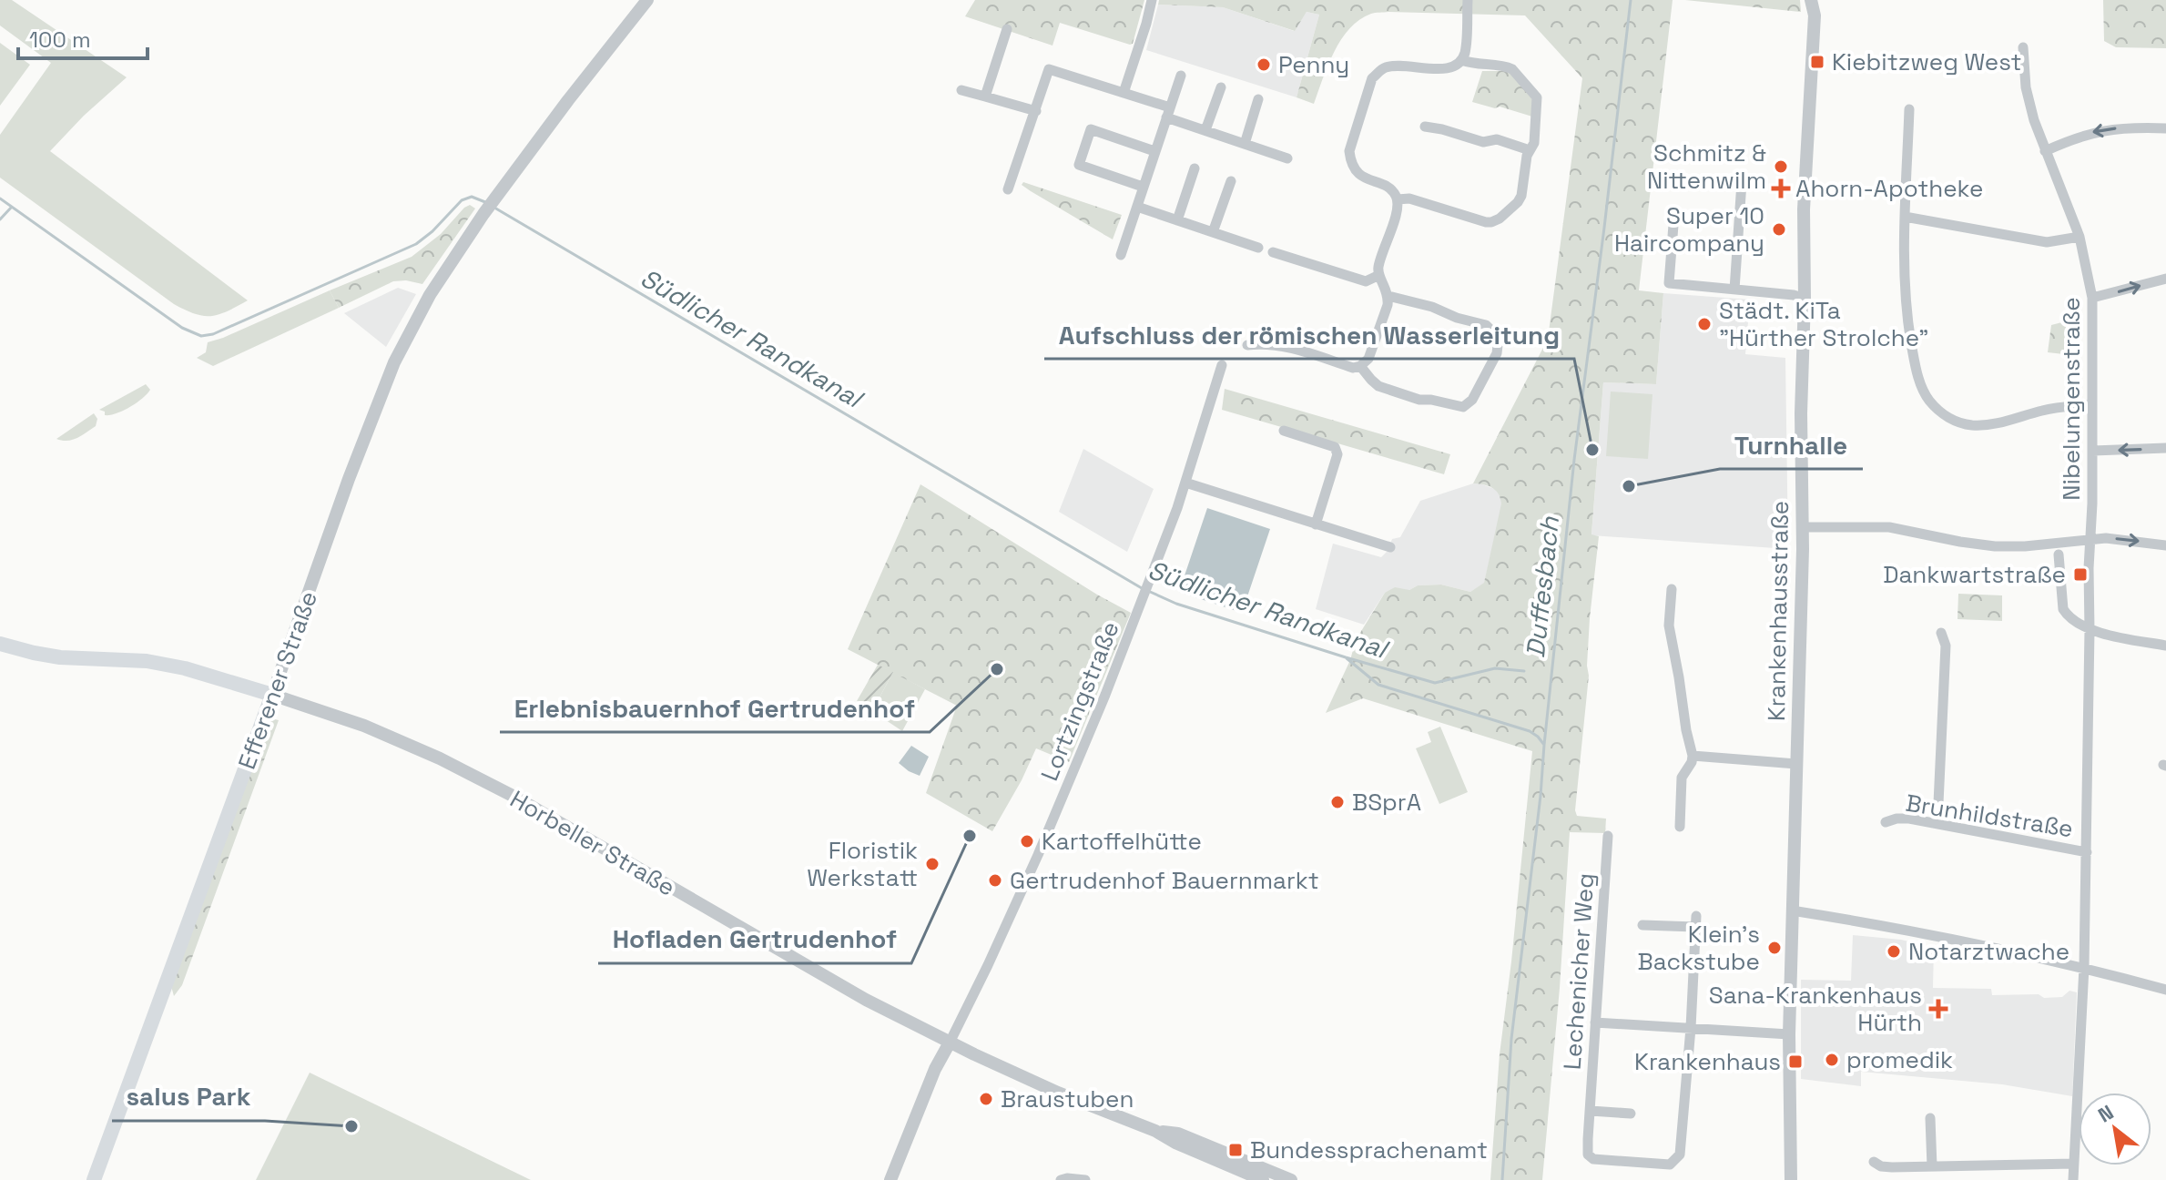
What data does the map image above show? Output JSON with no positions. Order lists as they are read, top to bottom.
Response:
{
  "streets": {
    "main road": ["Efferener Straße", "Horbeller Straße"],
    "street": [
      "Nibelungenstraße",
      "Krankenhausstraße",
      "Lortzingstraße",
      "Brunhildstraße",
      "Lechenicher Weg"
    ]
  },
  "crossings": [
    ["Nibelungenstraße", "Brunhildstraße"],
    ["Efferener Straße", "Horbeller Straße"],
    ["Lortzingstraße", "Horbeller Straße"]
  ],
  "water": ["Südlicher Randkanal", "Duffesbach"],
  "places": {
    "transit": [
      "Kiebitzweg West",
      "Dankwartstraße",
      "Krankenhaus",
      "Bundessprachenamt"
    ],
    "other": [
      "Penny",
      "Schmitz & Nittenwilm",
      "Super 10 Haircompany",
      "Städt. KiTa \"Hürther Strolche\"",
      "Aufschluss der römischen Wasserleitung",
      "Turnhalle",
      "Erlebnisbauernhof Gertrudenhof",
      "BSprA",
      "Hofladen Gertrudenhof",
      "Kartoffelhütte",
      "Floristik Werkstatt",
      "Gertrudenhof Bauernmarkt",
      "Klein's Backstube",
      "Notarztwache",
      "promedik",
      "Braustuben",
      "salus Park"
    ],
    "health": ["Ahorn-Apotheke", "Sana-Krankenhaus Hürth"]
  },
  "scale_bar": "100 m",
  "north": "top left"
}
